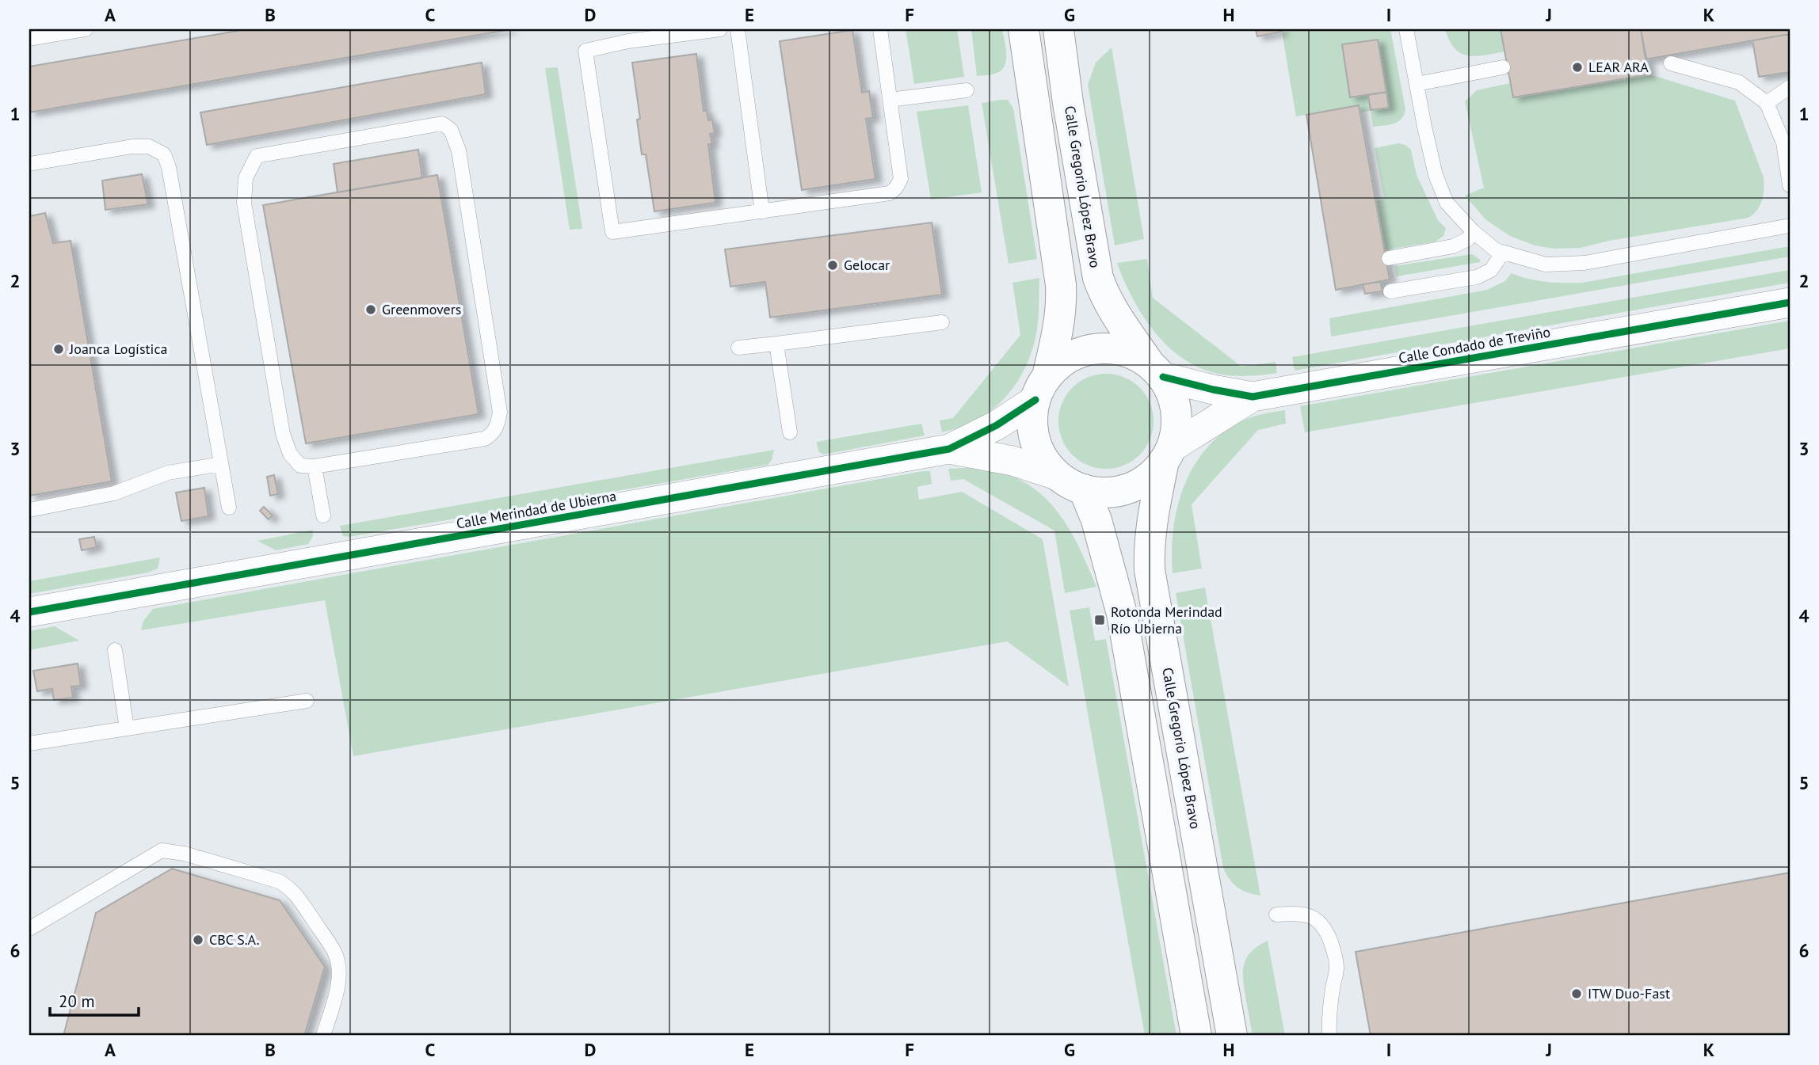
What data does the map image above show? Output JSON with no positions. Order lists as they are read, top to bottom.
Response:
{
  "streets": {
    "main road": ["Calle Gregorio López Bravo"],
    "street": ["Calle Condado de Treviño", "Calle Merindad de Ubierna"]
  },
  "crossings": [
    ["Calle Gregorio López Bravo", "Calle Condado de Treviño"],
    ["Calle Gregorio López Bravo", "Calle Merindad de Ubierna"],
    ["Calle Condado de Treviño", "Calle Merindad de Ubierna"]
  ],
  "places": {
    "other": [
      "LEAR ARA",
      "Gelocar",
      "Greenmovers",
      "Joanca Logística",
      "CBC S.A.",
      "ITW Duo-Fast"
    ],
    "transit": ["Rotonda Merindad Río Ubierna"]
  },
  "scale_bar": "20 m",
  "grid": {
    "columns": [
      "A",
      "B",
      "C",
      "D",
      "E",
      "F",
      "G",
      "H",
      "I",
      "J",
      "K"
    ],
    "rows": [
      "1",
      "2",
      "3",
      "4",
      "5",
      "6"
    ]
  }
}
